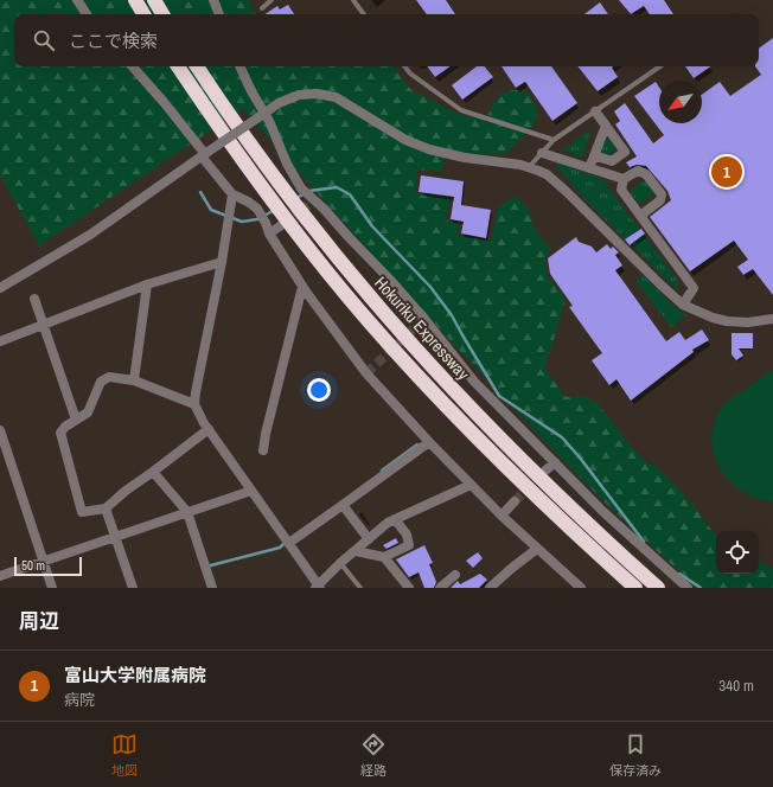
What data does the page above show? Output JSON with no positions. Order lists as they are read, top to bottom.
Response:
{
  "streets": {
    "highway": ["Hokuriku Expressway"]
  },
  "scale_bar": "50 m",
  "north": "bottom left",
  "page": {
    "search": "ここで検索",
    "pins": "1",
    "scale": "50 m",
    "heading": "周辺",
    "list": [
      {
        "mark": "1",
        "name": "富山大学附属病院",
        "note": "病院",
        "value": "340 m"
      }
    ],
    "nav": ["地図", "経路", "保存済み"]
  }
}
